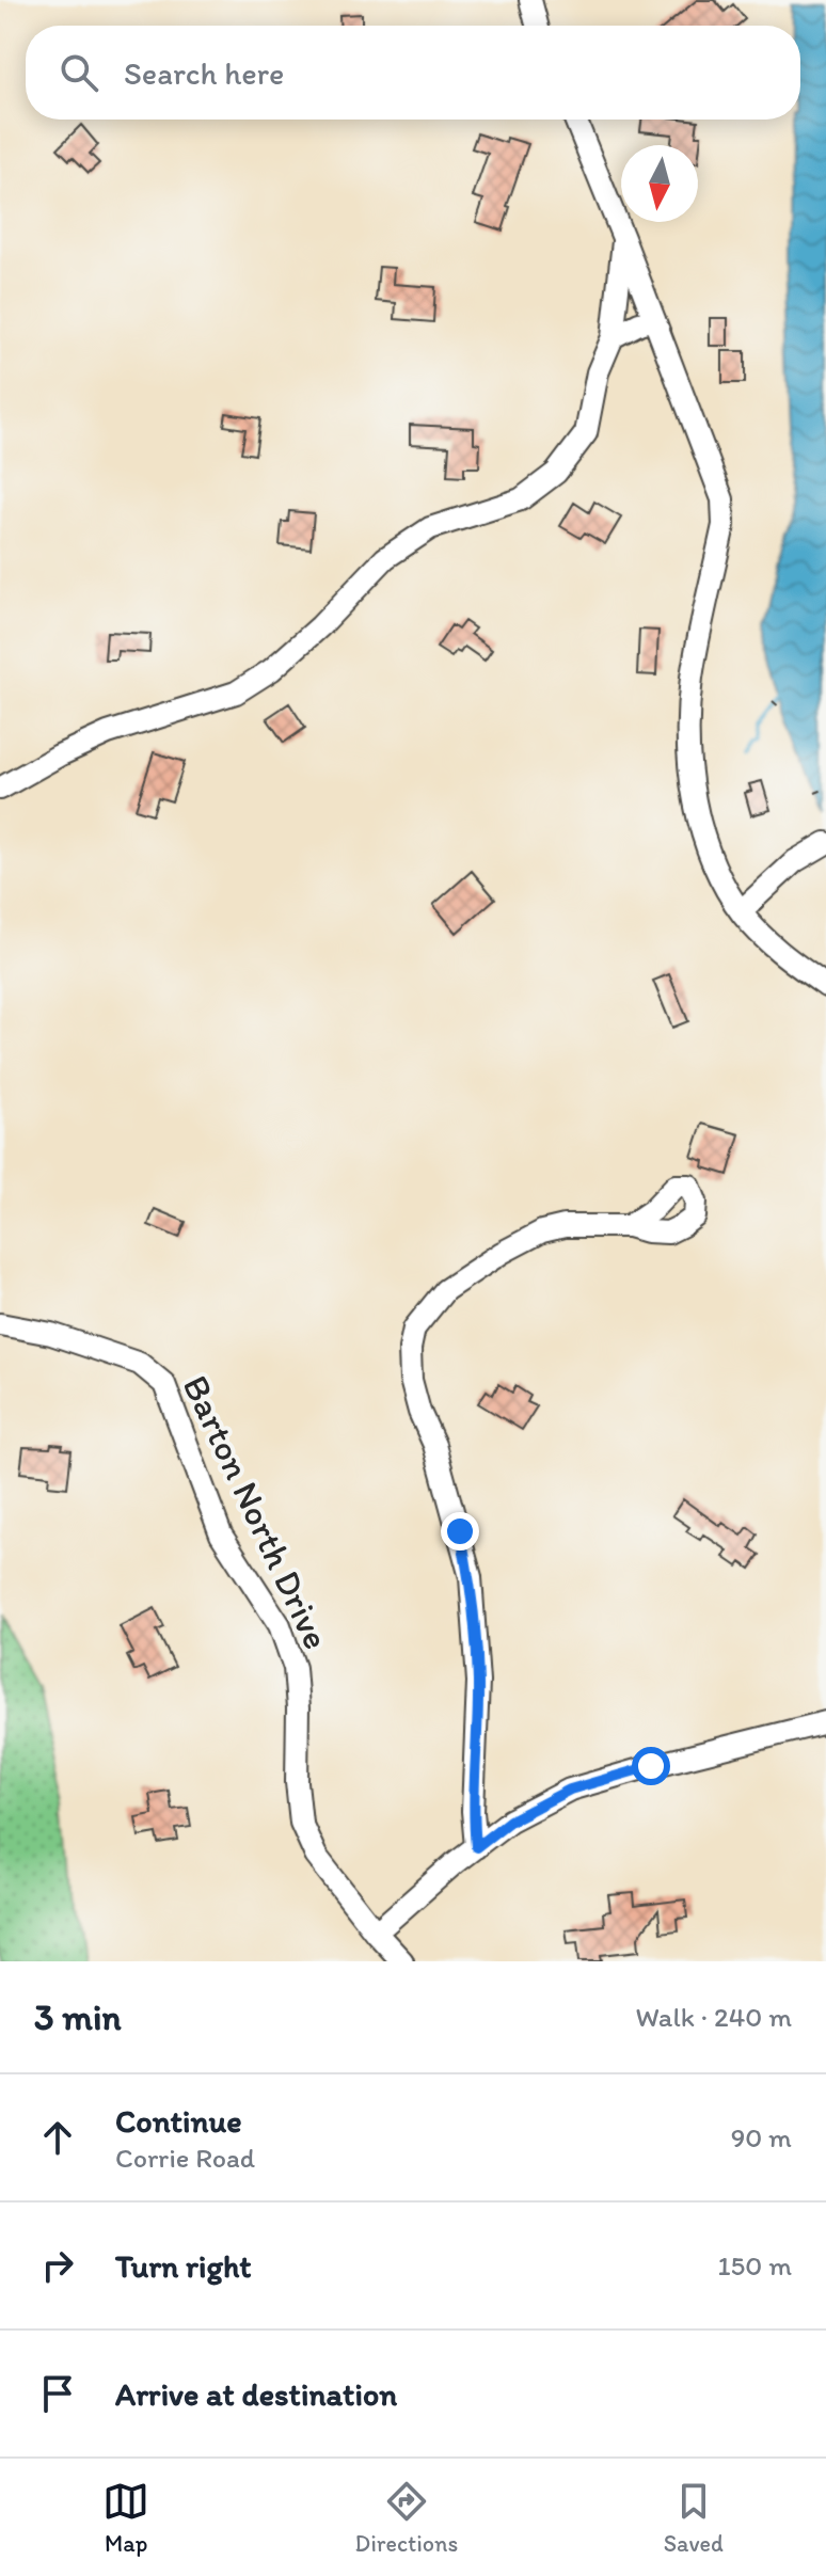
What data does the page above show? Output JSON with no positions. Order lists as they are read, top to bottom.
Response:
{
  "streets": {
    "street": ["Barton North Drive"]
  },
  "north": "bottom",
  "page": {
    "search": "Search here",
    "heading": ["3 min", "Walk · 240 m"],
    "list": [
      ["Continue", "Corrie Road", "90 m"],
      ["Turn right", "150 m"],
      "Arrive at destination"
    ],
    "nav": ["Map", "Directions", "Saved"]
  }
}
